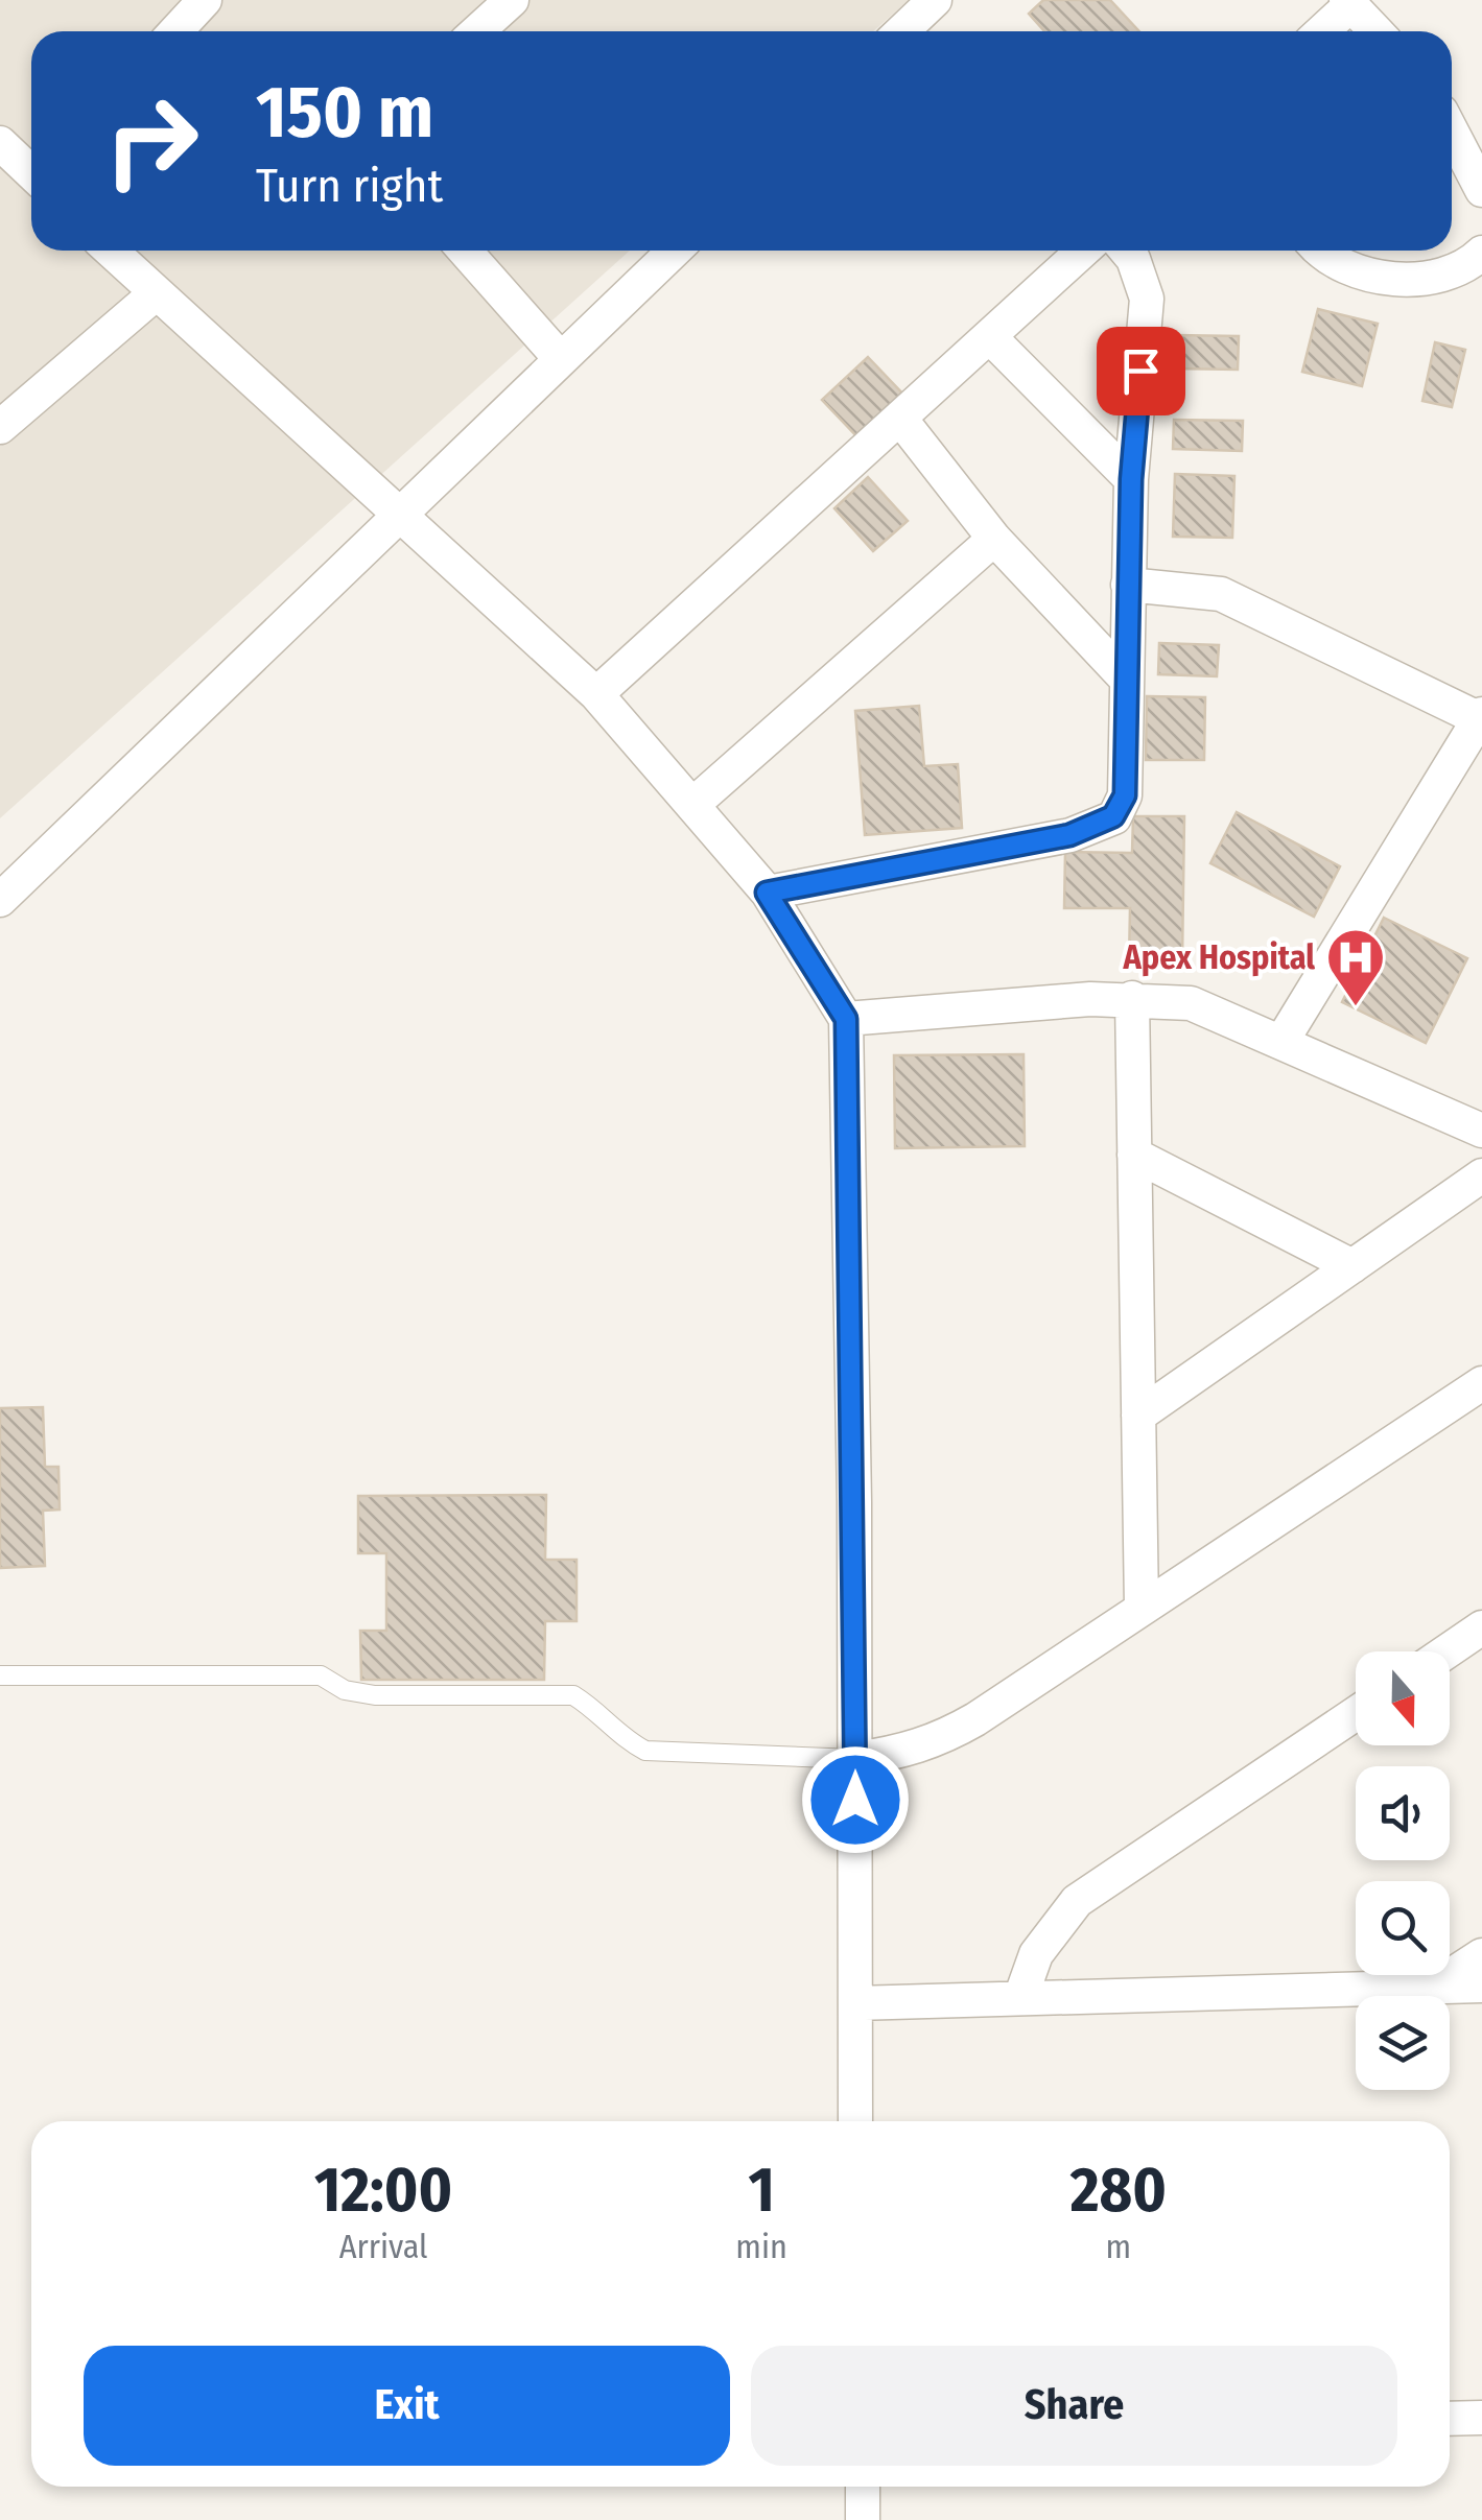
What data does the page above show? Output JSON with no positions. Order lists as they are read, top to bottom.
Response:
{
  "places": {
    "hospital": ["Apex Hospital"]
  },
  "north": "bottom",
  "page": {
    "turn": ["150 m", "Turn right"],
    "eta": [
      "12:00",
      "Arrival",
      "1",
      "min",
      "280",
      "m"
    ],
    "buttons": ["Exit", "Share"]
  }
}
